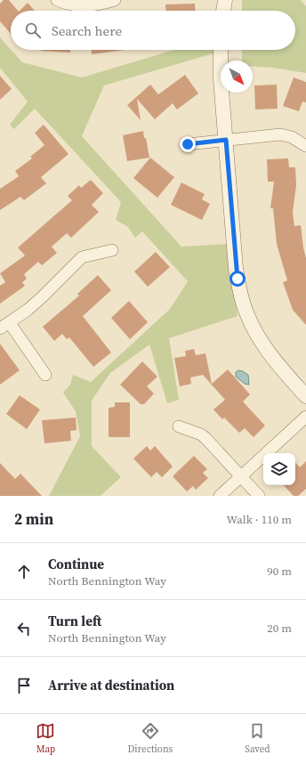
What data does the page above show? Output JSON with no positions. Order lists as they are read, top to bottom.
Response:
{
  "north": "bottom right",
  "page": {
    "search": "Search here",
    "heading": ["2 min", "Walk · 110 m"],
    "list": [
      ["Continue", "North Bennington Way", "90 m"],
      ["Turn left", "North Bennington Way", "20 m"],
      "Arrive at destination"
    ],
    "nav": ["Map", "Directions", "Saved"]
  }
}
